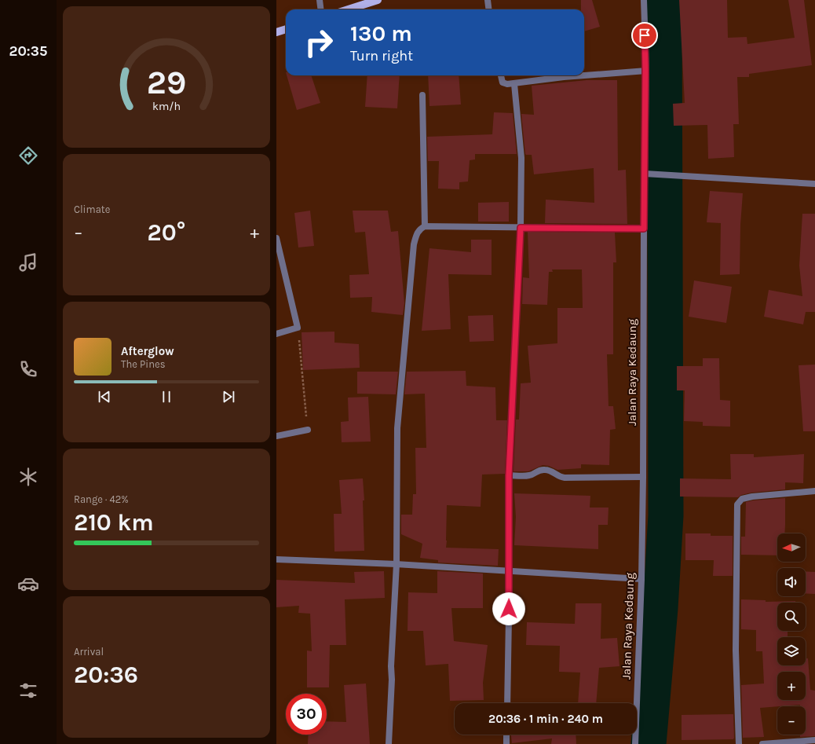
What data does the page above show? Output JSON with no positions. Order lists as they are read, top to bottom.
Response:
{
  "streets": {
    "street": ["Jalan Raya Kedaung"]
  },
  "north": "left",
  "page": {
    "tabs": "20:35",
    "turn": ["130 m", "Turn right"],
    "tile": [
      "Climate",
      ["Range · 42%", "210 km"],
      ["Arrival", "20:36"]
    ],
    "heat": ["−", "20°", "+"],
    "song": ["Afterglow", "The Pines"],
    "map_buttons": ["+", "−"],
    "limit": "30",
    "trip": "20:36 · 1 min · 240 m",
    "gauge": ["29", "km/h"]
  }
}
